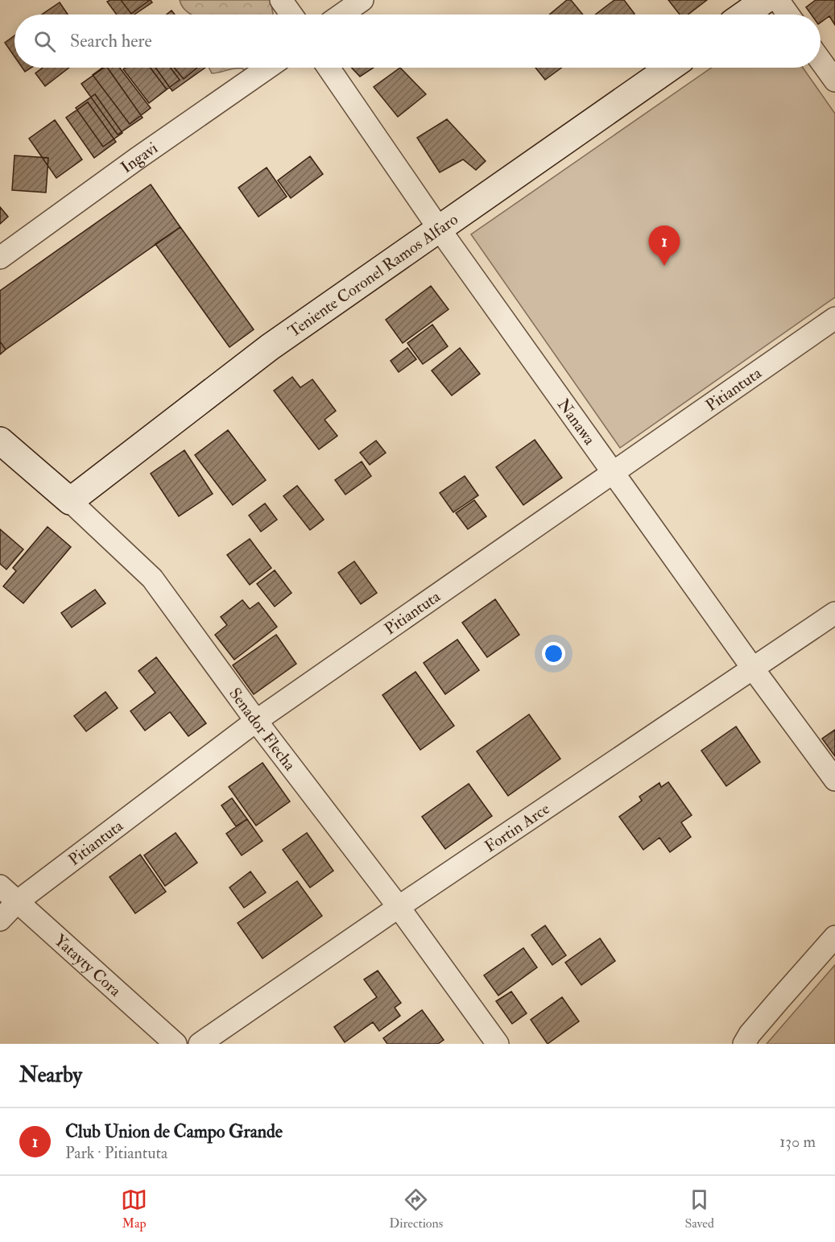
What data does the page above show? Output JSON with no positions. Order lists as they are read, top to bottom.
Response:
{
  "streets": {
    "street": [
      "Ingavi",
      "Teniente Coronel Ramos Alfaro",
      "Pitiantuta",
      "Nanawa",
      "Senador Flecha",
      "Fortin Arce",
      "Yatayty Cora"
    ]
  },
  "crossings": [
    ["Teniente Coronel Ramos Alfaro", "Nanawa"],
    ["Teniente Coronel Ramos Alfaro", "Senador Flecha"],
    ["Pitiantuta", "Nanawa"],
    ["Pitiantuta", "Senador Flecha"],
    ["Pitiantuta", "Yatayty Cora"],
    ["Nanawa", "Fortin Arce"],
    ["Senador Flecha", "Fortin Arce"]
  ],
  "page": {
    "search": "Search here",
    "pins": "1",
    "heading": "Nearby",
    "list": [
      {
        "mark": "1",
        "name": "Club Union de Campo Grande",
        "note": "Park · Pitiantuta",
        "value": "130 m"
      }
    ],
    "nav": ["Map", "Directions", "Saved"]
  }
}
